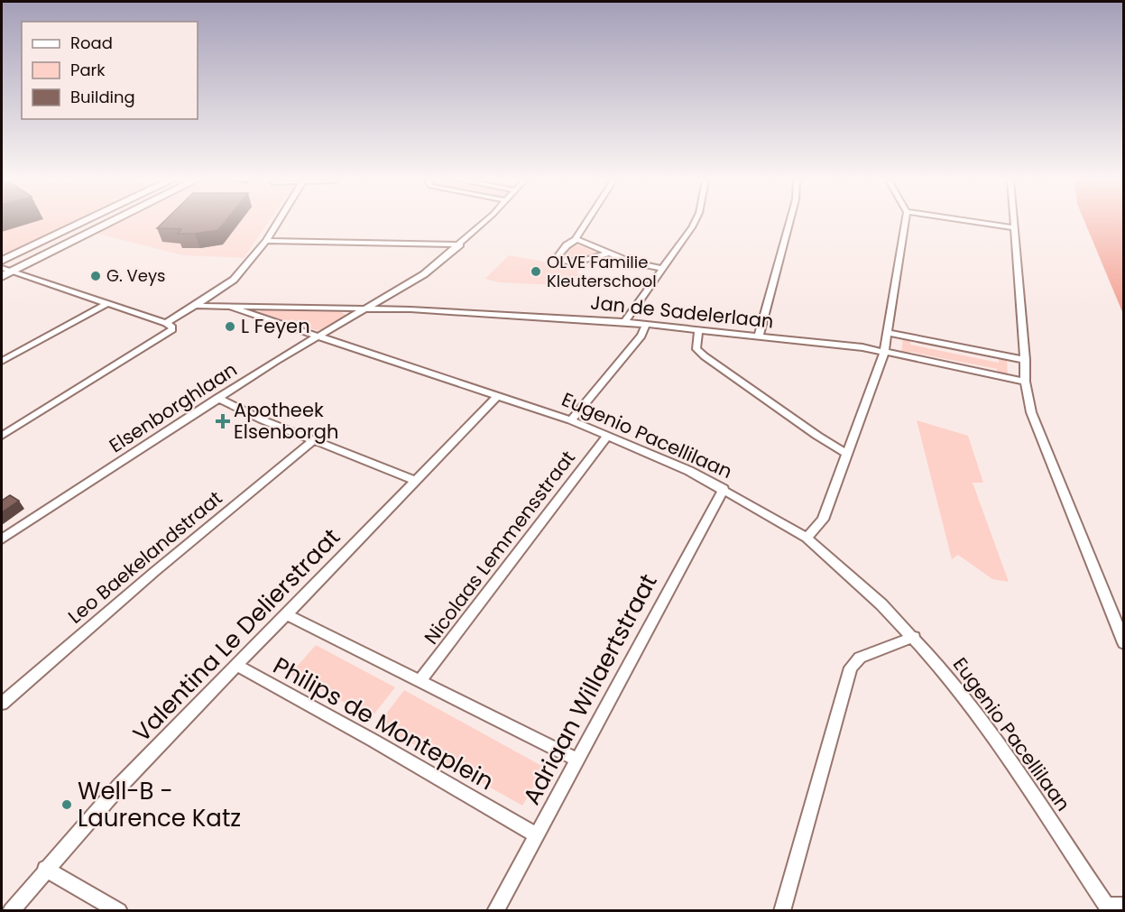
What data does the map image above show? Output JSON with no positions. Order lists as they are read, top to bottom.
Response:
{
  "streets": {
    "street": [
      "Jan de Sadelerlaan",
      "Elsenborghlaan",
      "Eugenio Pacellilaan",
      "Nicolaas Lemmensstraat",
      "Leo Baekelandstraat",
      "Valentina Le Delierstraat",
      "Adriaan Willaertstraat",
      "Philips de Monteplein"
    ]
  },
  "crossings": [
    ["Jan de Sadelerlaan", "Elsenborghlaan"],
    ["Jan de Sadelerlaan", "Eugenio Pacellilaan"],
    ["Elsenborghlaan", "Eugenio Pacellilaan"],
    ["Eugenio Pacellilaan", "Nicolaas Lemmensstraat"],
    ["Eugenio Pacellilaan", "Valentina Le Delierstraat"],
    ["Eugenio Pacellilaan", "Adriaan Willaertstraat"],
    ["Valentina Le Delierstraat", "Philips de Monteplein"],
    ["Adriaan Willaertstraat", "Philips de Monteplein"]
  ],
  "places": {
    "other": [
      "OLVE Familie Kleuterschool",
      "G. Veys",
      "L Feyen",
      "Well-B - Laurence Katz"
    ],
    "health": ["Apotheek Elsenborgh"]
  },
  "legend": ["Road", "Park", "Building"]
}
